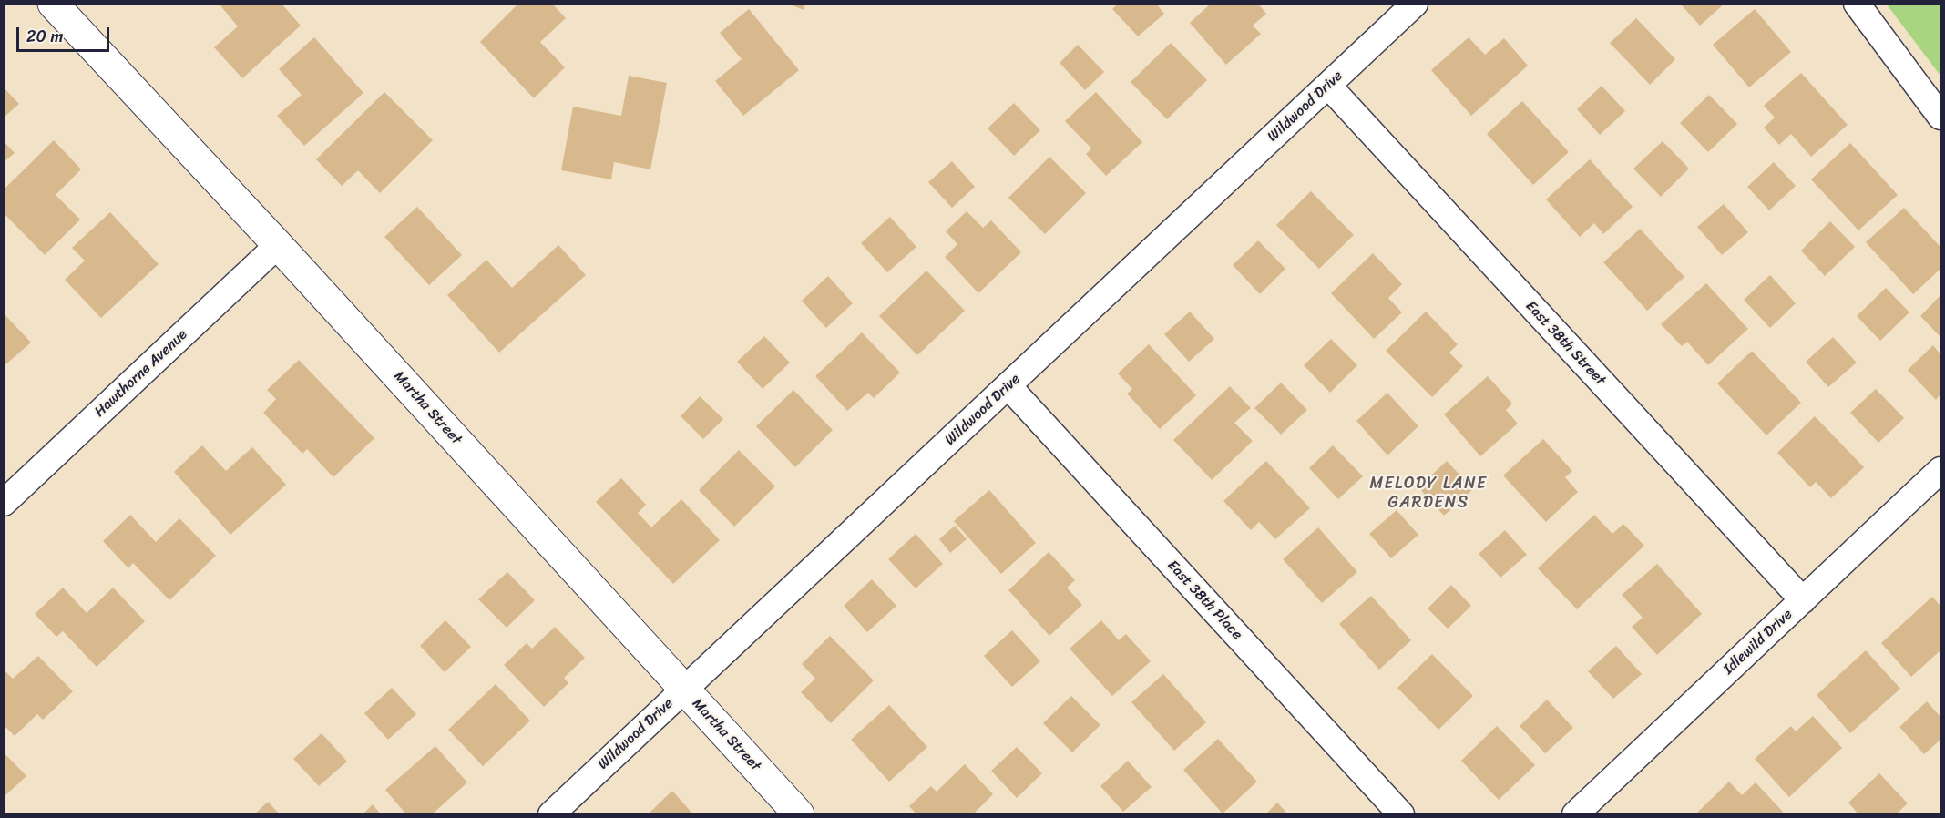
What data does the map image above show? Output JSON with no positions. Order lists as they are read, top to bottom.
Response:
{
  "streets": {
    "street": [
      "Wildwood Drive",
      "East 38th Street",
      "Hawthorne Avenue",
      "Martha Street",
      "East 38th Place",
      "Idlewild Drive"
    ]
  },
  "crossings": [
    ["Wildwood Drive", "East 38th Street"],
    ["Wildwood Drive", "Martha Street"],
    ["Wildwood Drive", "East 38th Place"],
    ["East 38th Street", "Idlewild Drive"],
    ["Hawthorne Avenue", "Martha Street"]
  ],
  "districts": ["MELODY LANE GARDENS"],
  "scale_bar": "20 m"
}
